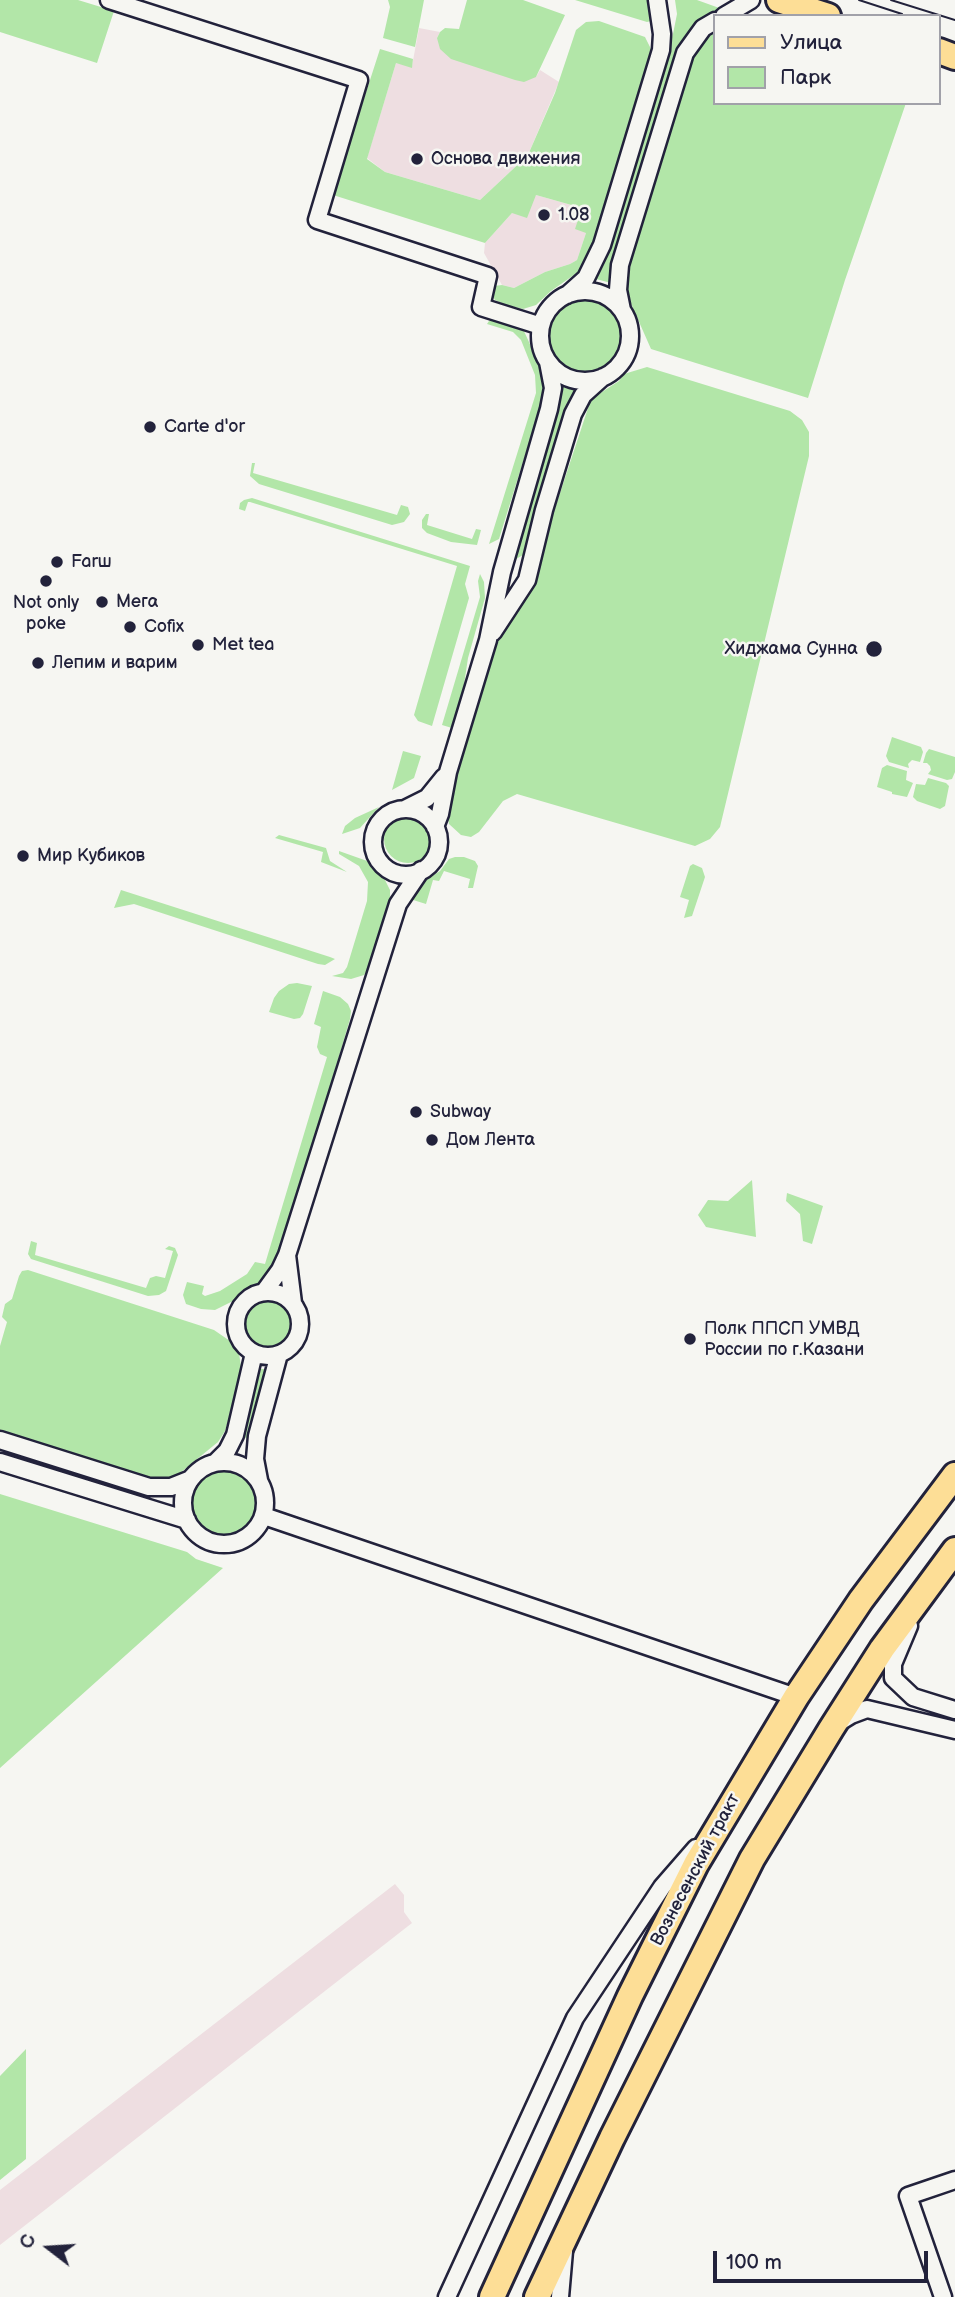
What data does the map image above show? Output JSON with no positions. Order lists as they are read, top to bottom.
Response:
{
  "streets": {
    "main road": ["Вознесенский тракт"]
  },
  "places": [
    "Основа движения",
    "1.08",
    "Carte d'or",
    "Farш",
    "Not only poke",
    "Мега",
    "Cofix",
    "Met tea",
    "Хиджама Сунна",
    "Лепим и варим",
    "Мир Кубиков",
    "Subway",
    "Дом Лента",
    "Полк ППСП УМВД России по г.Казани"
  ],
  "legend": ["Улица", "Парк"],
  "scale_bar": "100 m",
  "north": "left"
}
